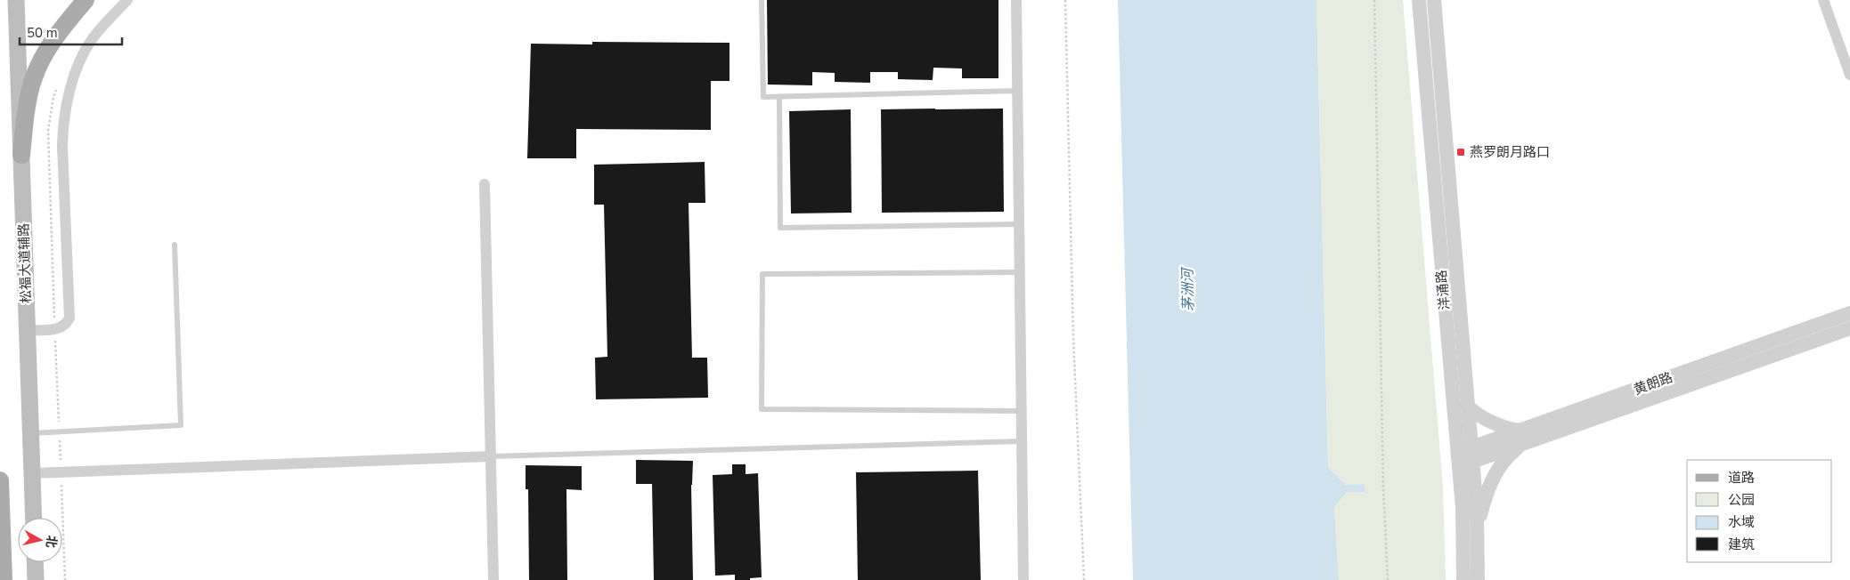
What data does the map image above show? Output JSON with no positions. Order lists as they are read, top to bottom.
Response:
{
  "streets": {
    "main road": ["松福大道辅路"],
    "street": ["洋涌路", "黄朗路"]
  },
  "crossings": [
    ["洋涌路", "黄朗路"]
  ],
  "water": ["茅洲河"],
  "places": {
    "transit": ["燕罗朗月路口"]
  },
  "legend": [
    "道路",
    "公园",
    "水域",
    "建筑"
  ],
  "scale_bar": "50 m",
  "north": "right"
}
